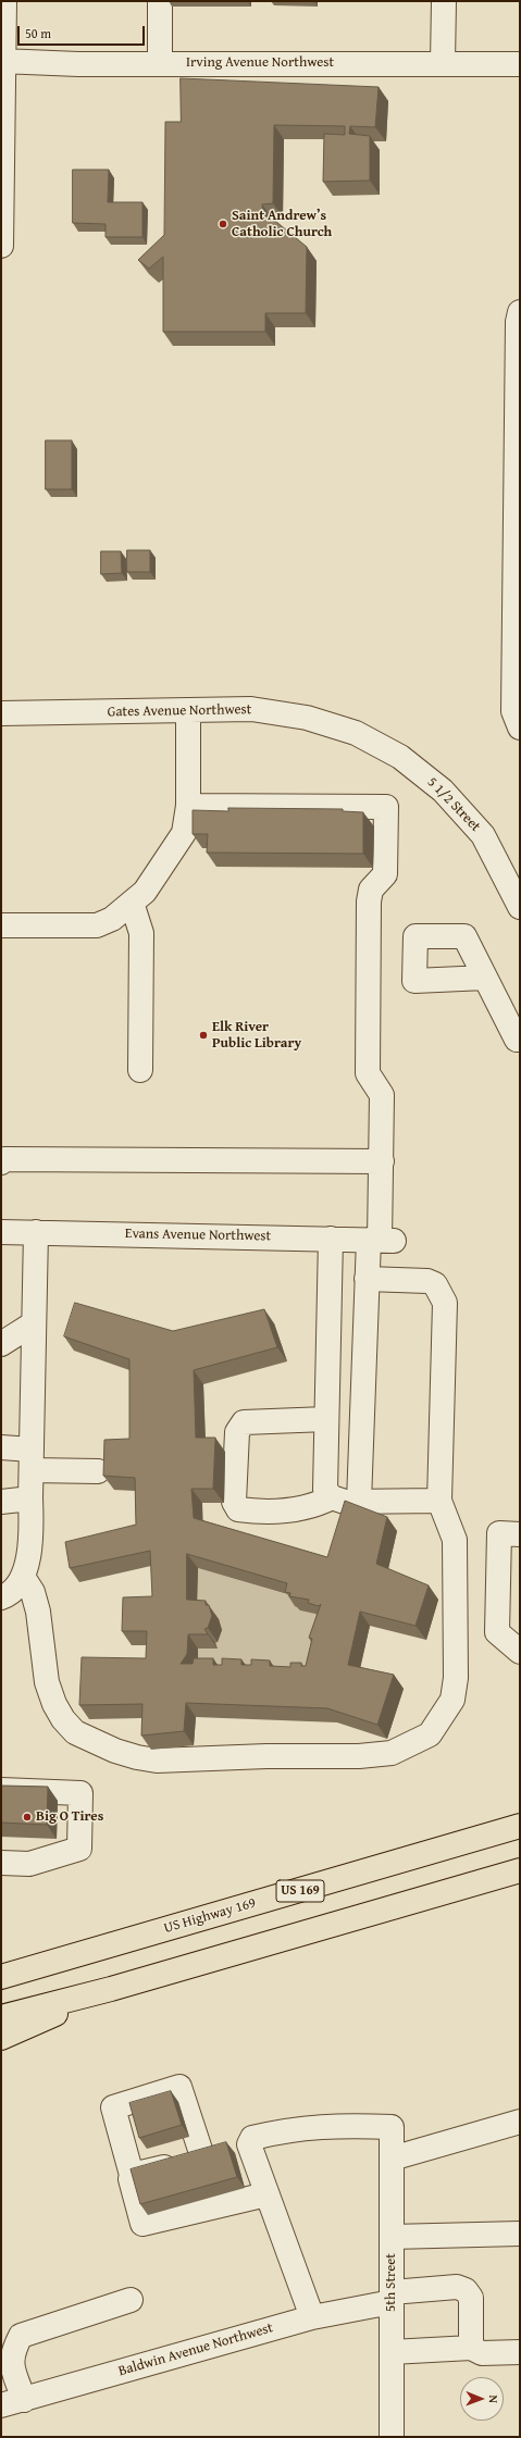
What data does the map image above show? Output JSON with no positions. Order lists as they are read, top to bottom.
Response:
{
  "streets": {
    "highway": ["US 169", "US Highway 169"],
    "street": [
      "Irving Avenue Northwest",
      "Gates Avenue Northwest",
      "5 1/2 Street",
      "Evans Avenue Northwest",
      "5th Street",
      "Baldwin Avenue Northwest"
    ]
  },
  "crossings": [
    ["Gates Avenue Northwest", "5 1/2 Street"],
    ["5th Street", "Baldwin Avenue Northwest"]
  ],
  "places": ["Saint Andrew’s Catholic Church", "Elk River Public Library", "Big O Tires"],
  "scale_bar": "50 m",
  "north": "right"
}
